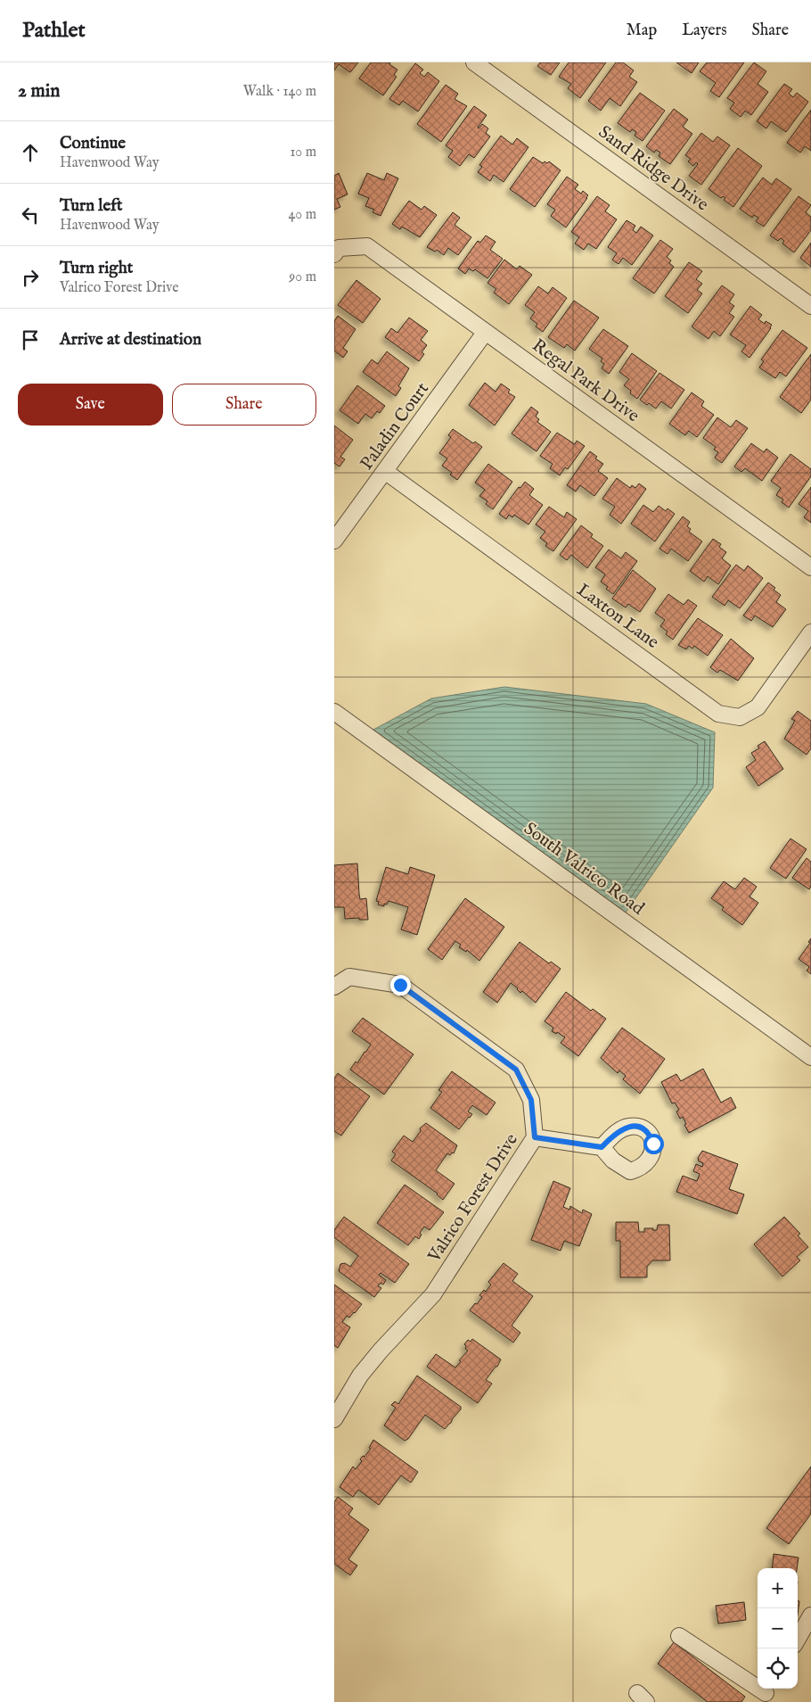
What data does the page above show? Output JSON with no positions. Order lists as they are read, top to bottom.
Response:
{
  "streets": {
    "street": [
      "Sand Ridge Drive",
      "Regal Park Drive",
      "Paladin Court",
      "Laxton Lane",
      "South Valrico Road",
      "Valrico Forest Drive"
    ]
  },
  "crossings": [
    ["Regal Park Drive", "Paladin Court"],
    ["Paladin Court", "Laxton Lane"]
  ],
  "page": {
    "header": "Pathlet",
    "nav": ["Map", "Layers", "Share"],
    "heading": ["2 min", "Walk · 140 m"],
    "list": [
      ["Continue", "Havenwood Way", "10 m"],
      ["Turn left", "Havenwood Way", "40 m"],
      ["Turn right", "Valrico Forest Drive", "90 m"],
      "Arrive at destination"
    ],
    "buttons": ["Save", "Share"],
    "map_buttons": ["+", "−"]
  }
}
